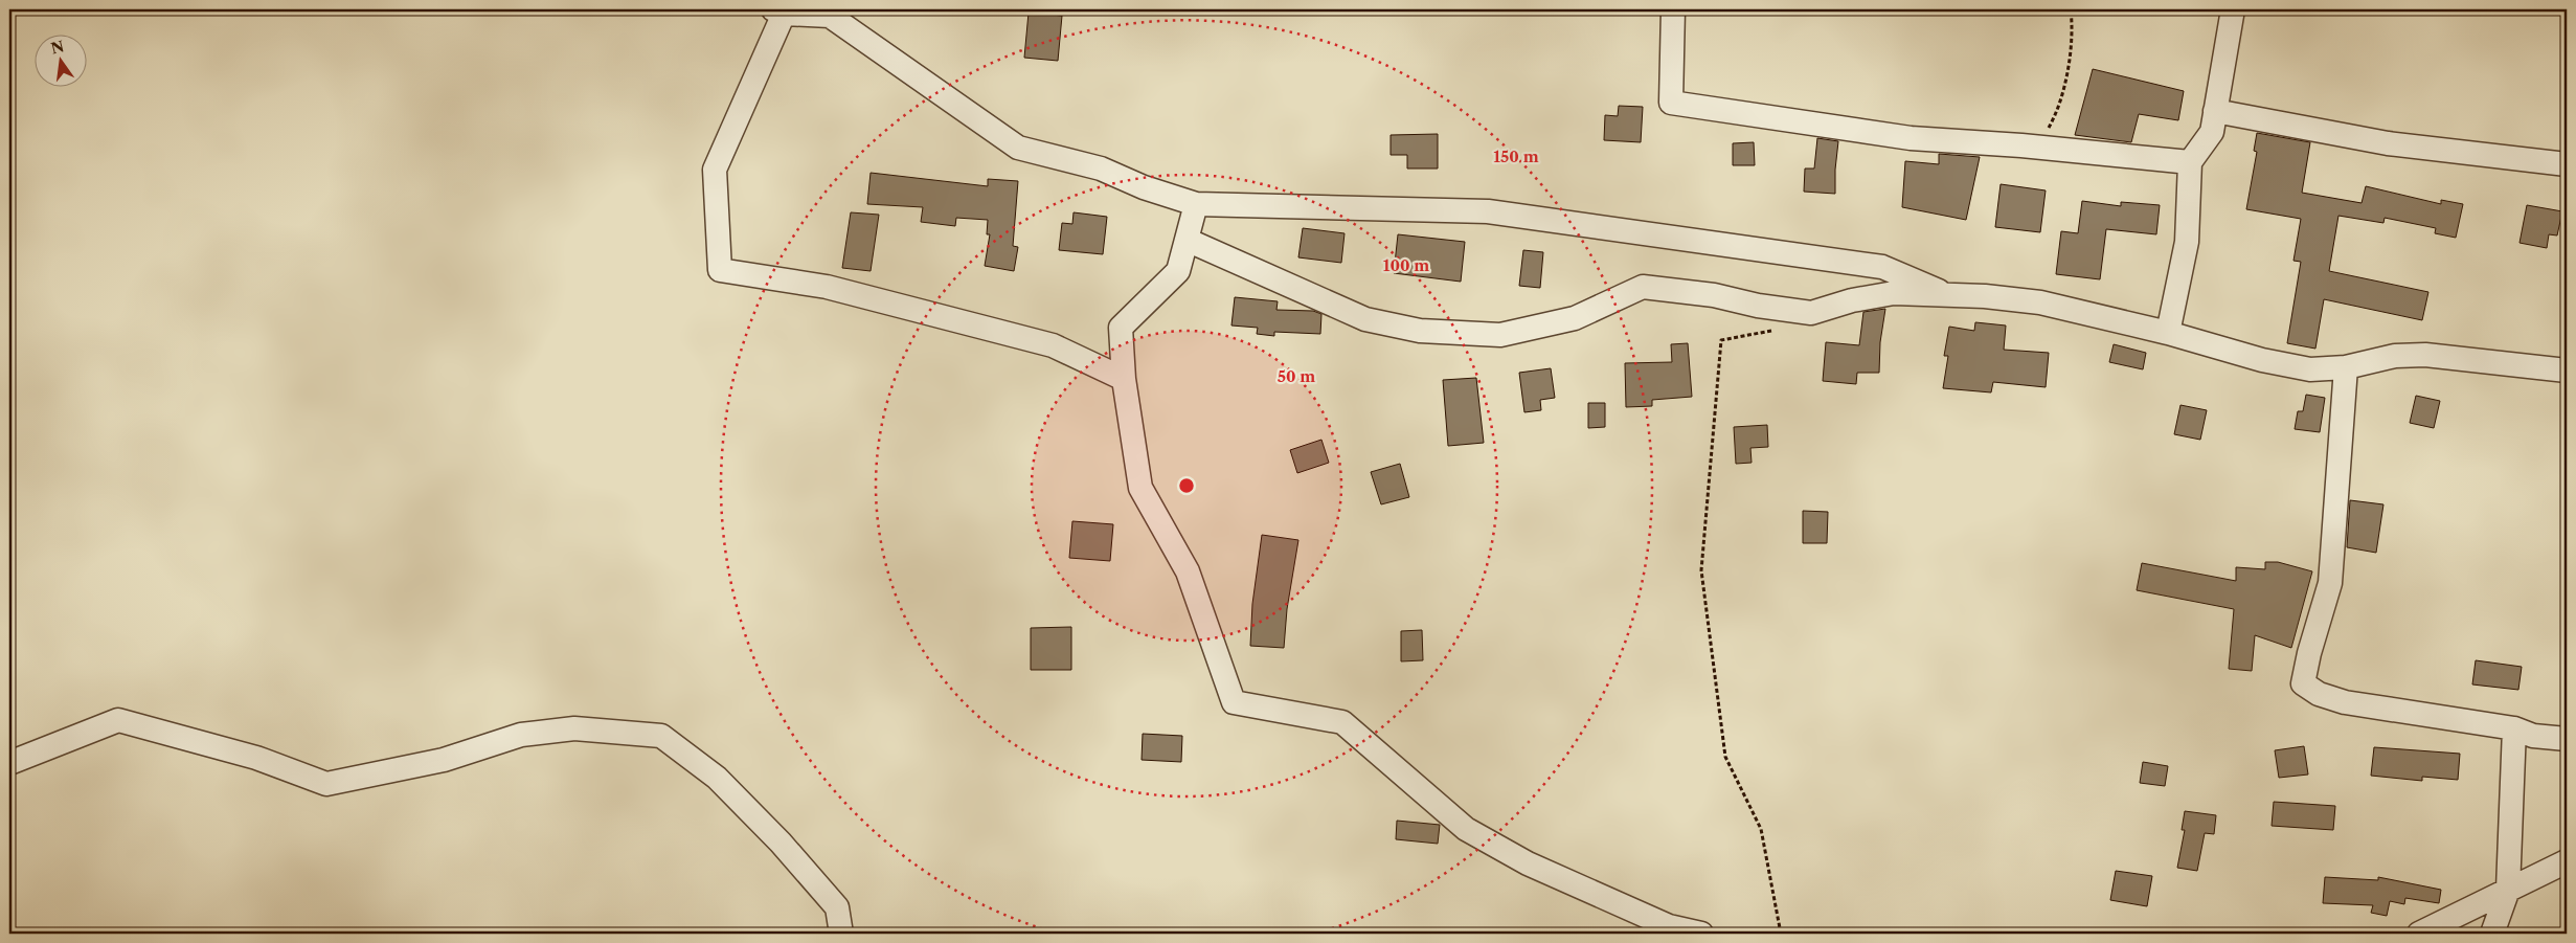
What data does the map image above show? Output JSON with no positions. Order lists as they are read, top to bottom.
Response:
{
  "north": "top",
  "rings": ["150 m", "100 m", "50 m"]
}
